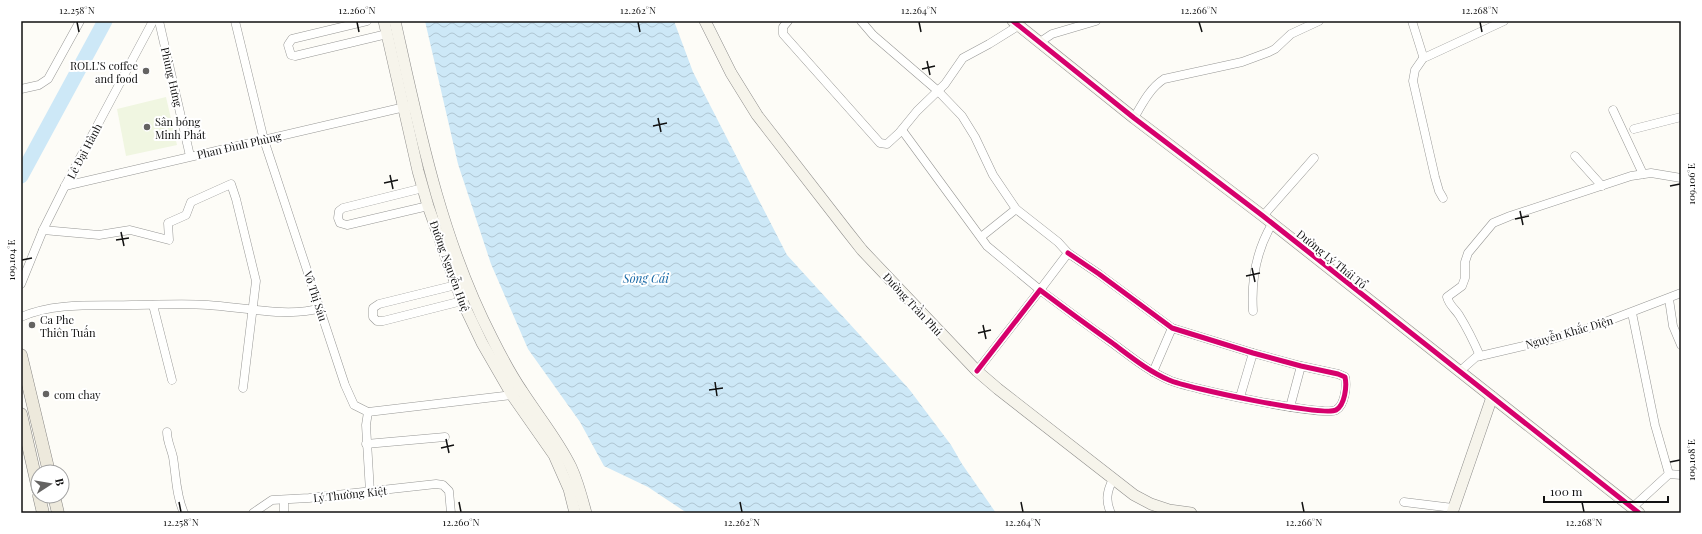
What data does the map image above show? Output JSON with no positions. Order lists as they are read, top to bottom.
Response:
{
  "streets": {
    "street": [
      "Phùng Hưng",
      "Phan Đình Phùng",
      "Lê Đại Hành",
      "Đường Lý Thái Tổ",
      "Đường Nguyễn Huệ",
      "Võ Thị Sáu",
      "Đường Trần Phú",
      "Nguyễn Khắc Diện",
      "Lý Thường Kiệt"
    ]
  },
  "crossings": [
    ["Phùng Hưng", "Phan Đình Phùng"],
    ["Phan Đình Phùng", "Lê Đại Hành"],
    ["Phan Đình Phùng", "Đường Nguyễn Huệ"],
    ["Phan Đình Phùng", "Võ Thị Sáu"],
    ["Đường Lý Thái Tổ", "Nguyễn Khắc Diện"]
  ],
  "water": ["Sông Cái"],
  "places": [
    "ROLL’S coffee and food",
    "Sân bóng Minh Phát",
    "Ca Phe Thiên Tuấn",
    "com chay"
  ],
  "scale_bar": "100 m",
  "north": "right",
  "coordinates": [
    "12.258°N",
    "12.260°N",
    "12.262°N",
    "12.264°N",
    "12.266°N",
    "12.268°N",
    "109.106°E",
    "109.104°E",
    "109.108°E"
  ]
}
